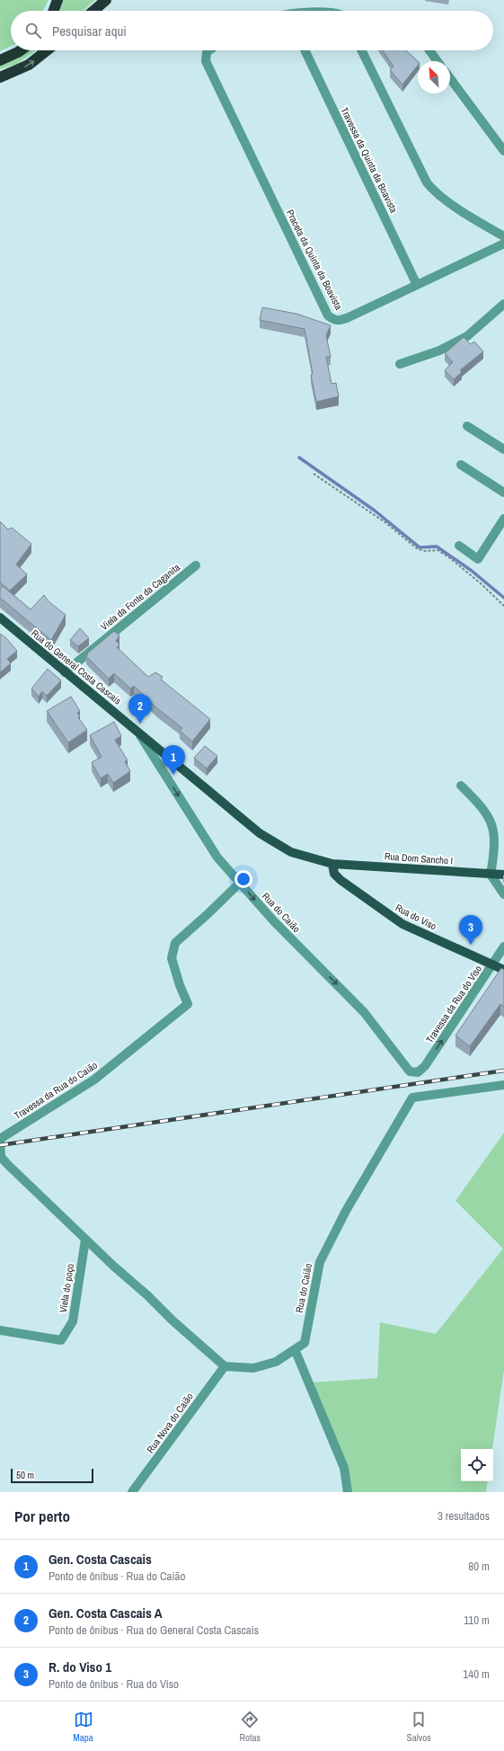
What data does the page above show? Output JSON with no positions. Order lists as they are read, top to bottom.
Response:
{
  "streets": {
    "main road": ["Rua do General Costa Cascais", "Rua Dom Sancho I", "Rua do Viso"],
    "street": [
      "Travessa da Quinta da Boavista",
      "Praceta da Quinta da Boavista",
      "Viela da Fonte da Caganita",
      "Rua do Caião",
      "Travessa da Rua do Viso",
      "Travessa da Rua do Caião",
      "Viela do poço",
      "Rua Nova do Caião"
    ]
  },
  "crossings": [
    ["Travessa da Quinta da Boavista", "Praceta da Quinta da Boavista"],
    ["Viela da Fonte da Caganita", "Rua do General Costa Cascais"],
    ["Rua do General Costa Cascais", "Rua Dom Sancho I"],
    ["Rua do General Costa Cascais", "Rua do Caião"],
    ["Rua do General Costa Cascais", "Rua do Viso"],
    ["Rua Dom Sancho I", "Rua do Viso"],
    ["Rua do Caião", "Travessa da Rua do Viso"],
    ["Rua do Caião", "Travessa da Rua do Caião"],
    ["Rua do Caião", "Rua Nova do Caião"],
    ["Rua do Viso", "Travessa da Rua do Viso"],
    ["Travessa da Rua do Caião", "Viela do poço"],
    ["Travessa da Rua do Caião", "Rua Nova do Caião"]
  ],
  "one_way": ["Rua do Caião", "Travessa da Rua do Viso"],
  "scale_bar": "50 m",
  "north": "top left",
  "page": {
    "search": "Pesquisar aqui",
    "pins": ["2", "1", "3"],
    "scale": "50 m",
    "heading": ["Por perto", "3 resultados"],
    "list": [
      {
        "mark": "1",
        "name": "Gen. Costa Cascais",
        "note": "Ponto de ônibus · Rua do Caião",
        "value": "80 m"
      },
      {
        "mark": "2",
        "name": "Gen. Costa Cascais A",
        "note": "Ponto de ônibus · Rua do General Costa Cascais",
        "value": "110 m"
      },
      {
        "mark": "3",
        "name": "R. do Viso 1",
        "note": "Ponto de ônibus · Rua do Viso",
        "value": "140 m"
      }
    ],
    "nav": ["Mapa", "Rotas", "Salvos"]
  }
}
